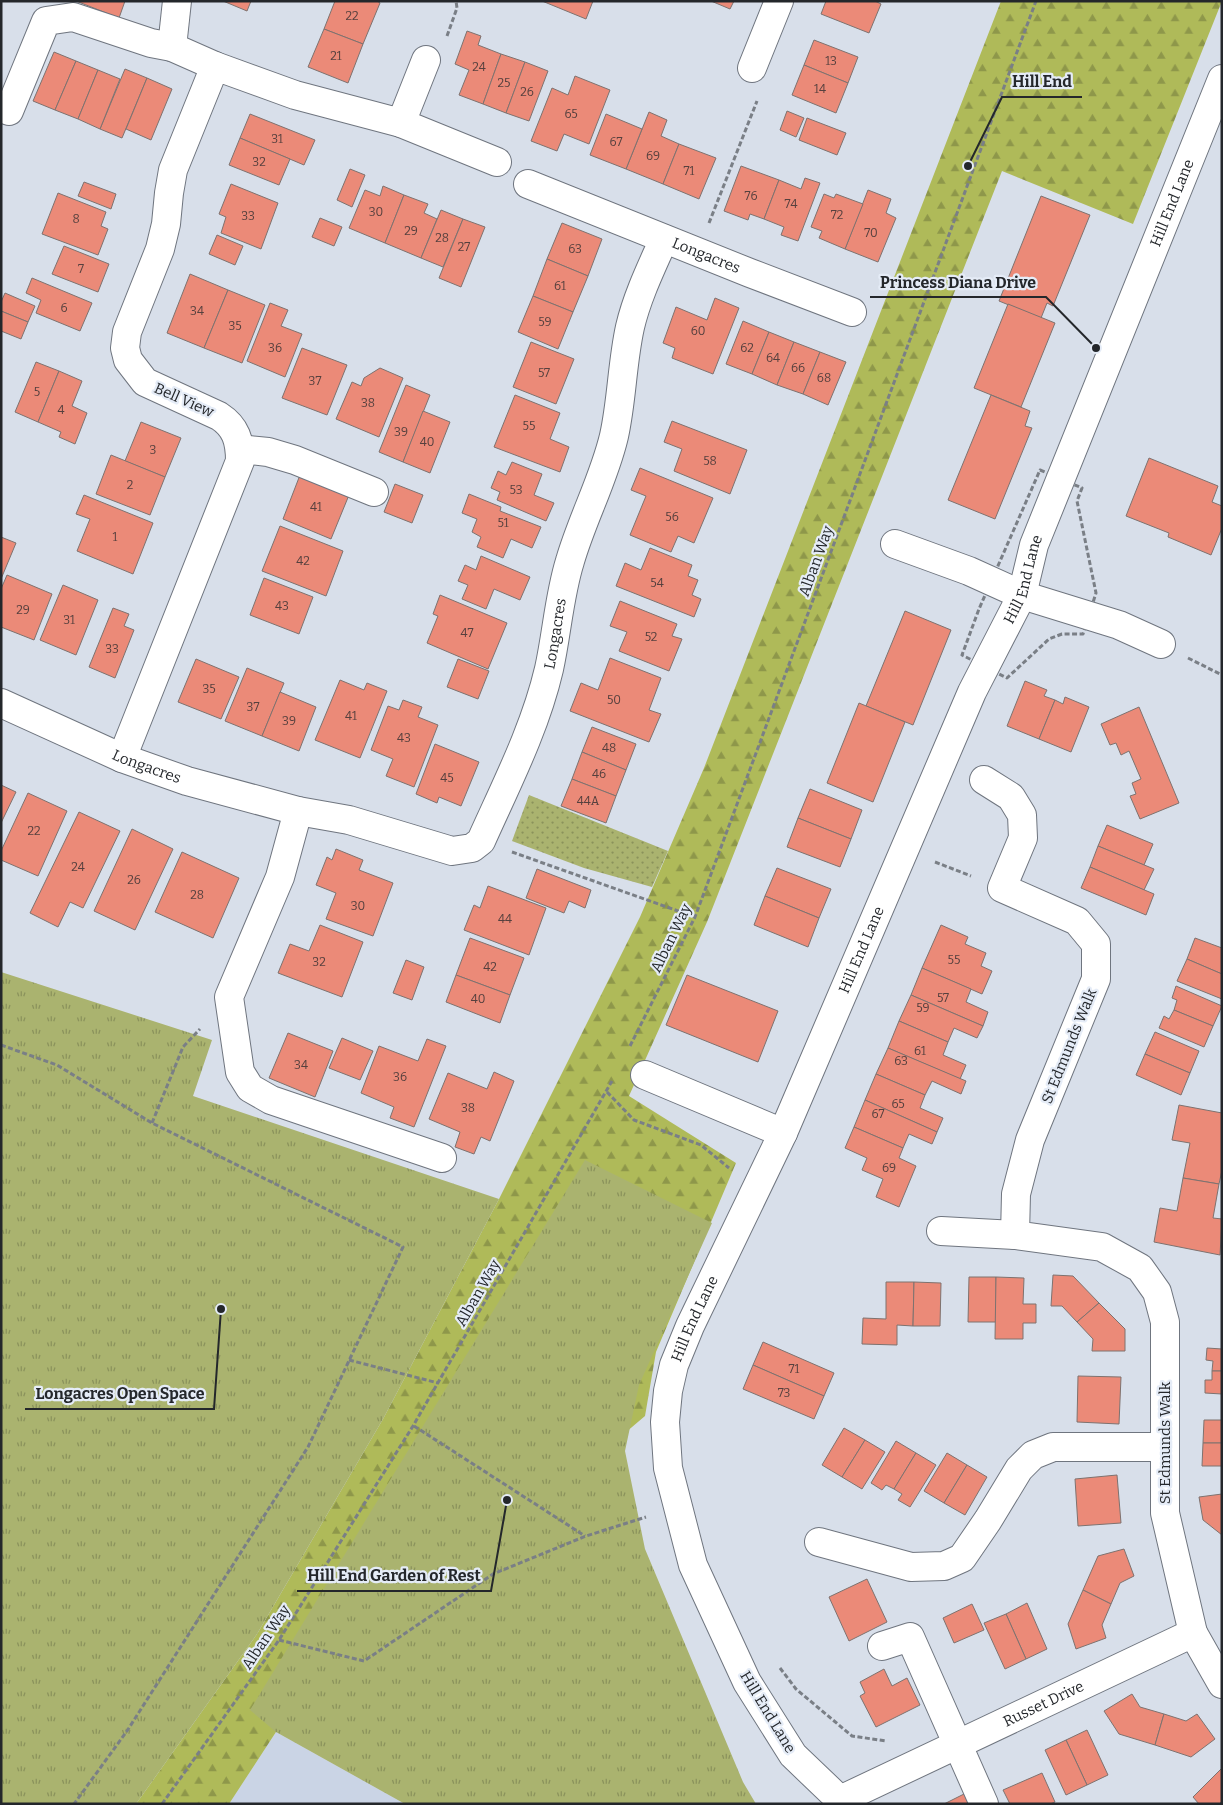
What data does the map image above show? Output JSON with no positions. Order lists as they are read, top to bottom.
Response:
{
  "streets": {
    "street": [
      "Hill End Lane",
      "Longacres",
      "Bell View",
      "St Edmunds Walk",
      "Russet Drive"
    ],
    "path": ["Alban Way"]
  },
  "crossings": [
    ["Hill End Lane", "Russet Drive"],
    ["St Edmunds Walk", "Russet Drive"]
  ],
  "places": [
    "Hill End",
    "Princess Diana Drive",
    "Longacres Open Space",
    "Hill End Garden of Rest"
  ],
  "house_numbers": [
    "22",
    "21",
    "13",
    "24",
    "25",
    "14",
    "26",
    "65",
    "31",
    "67",
    "69",
    "32",
    "71",
    "76",
    "74",
    "30",
    "72",
    "33",
    "8",
    "29",
    "70",
    "28",
    "27",
    "63",
    "7",
    "61",
    "6",
    "34",
    "59",
    "35",
    "60",
    "36",
    "62",
    "64",
    "66",
    "57",
    "68",
    "37",
    "5",
    "38",
    "4",
    "55",
    "39",
    "40",
    "3",
    "58",
    "2",
    "53",
    "41",
    "56",
    "51",
    "1",
    "42",
    "54",
    "43",
    "29",
    "31",
    "47",
    "52",
    "33",
    "35",
    "50",
    "37",
    "41",
    "39",
    "43",
    "48",
    "46",
    "45",
    "44A",
    "22",
    "24",
    "26",
    "28",
    "30",
    "44",
    "55",
    "32",
    "42",
    "57",
    "40",
    "59",
    "61",
    "63",
    "34",
    "36",
    "65",
    "38",
    "67",
    "69",
    "71",
    "73"
  ]
}
